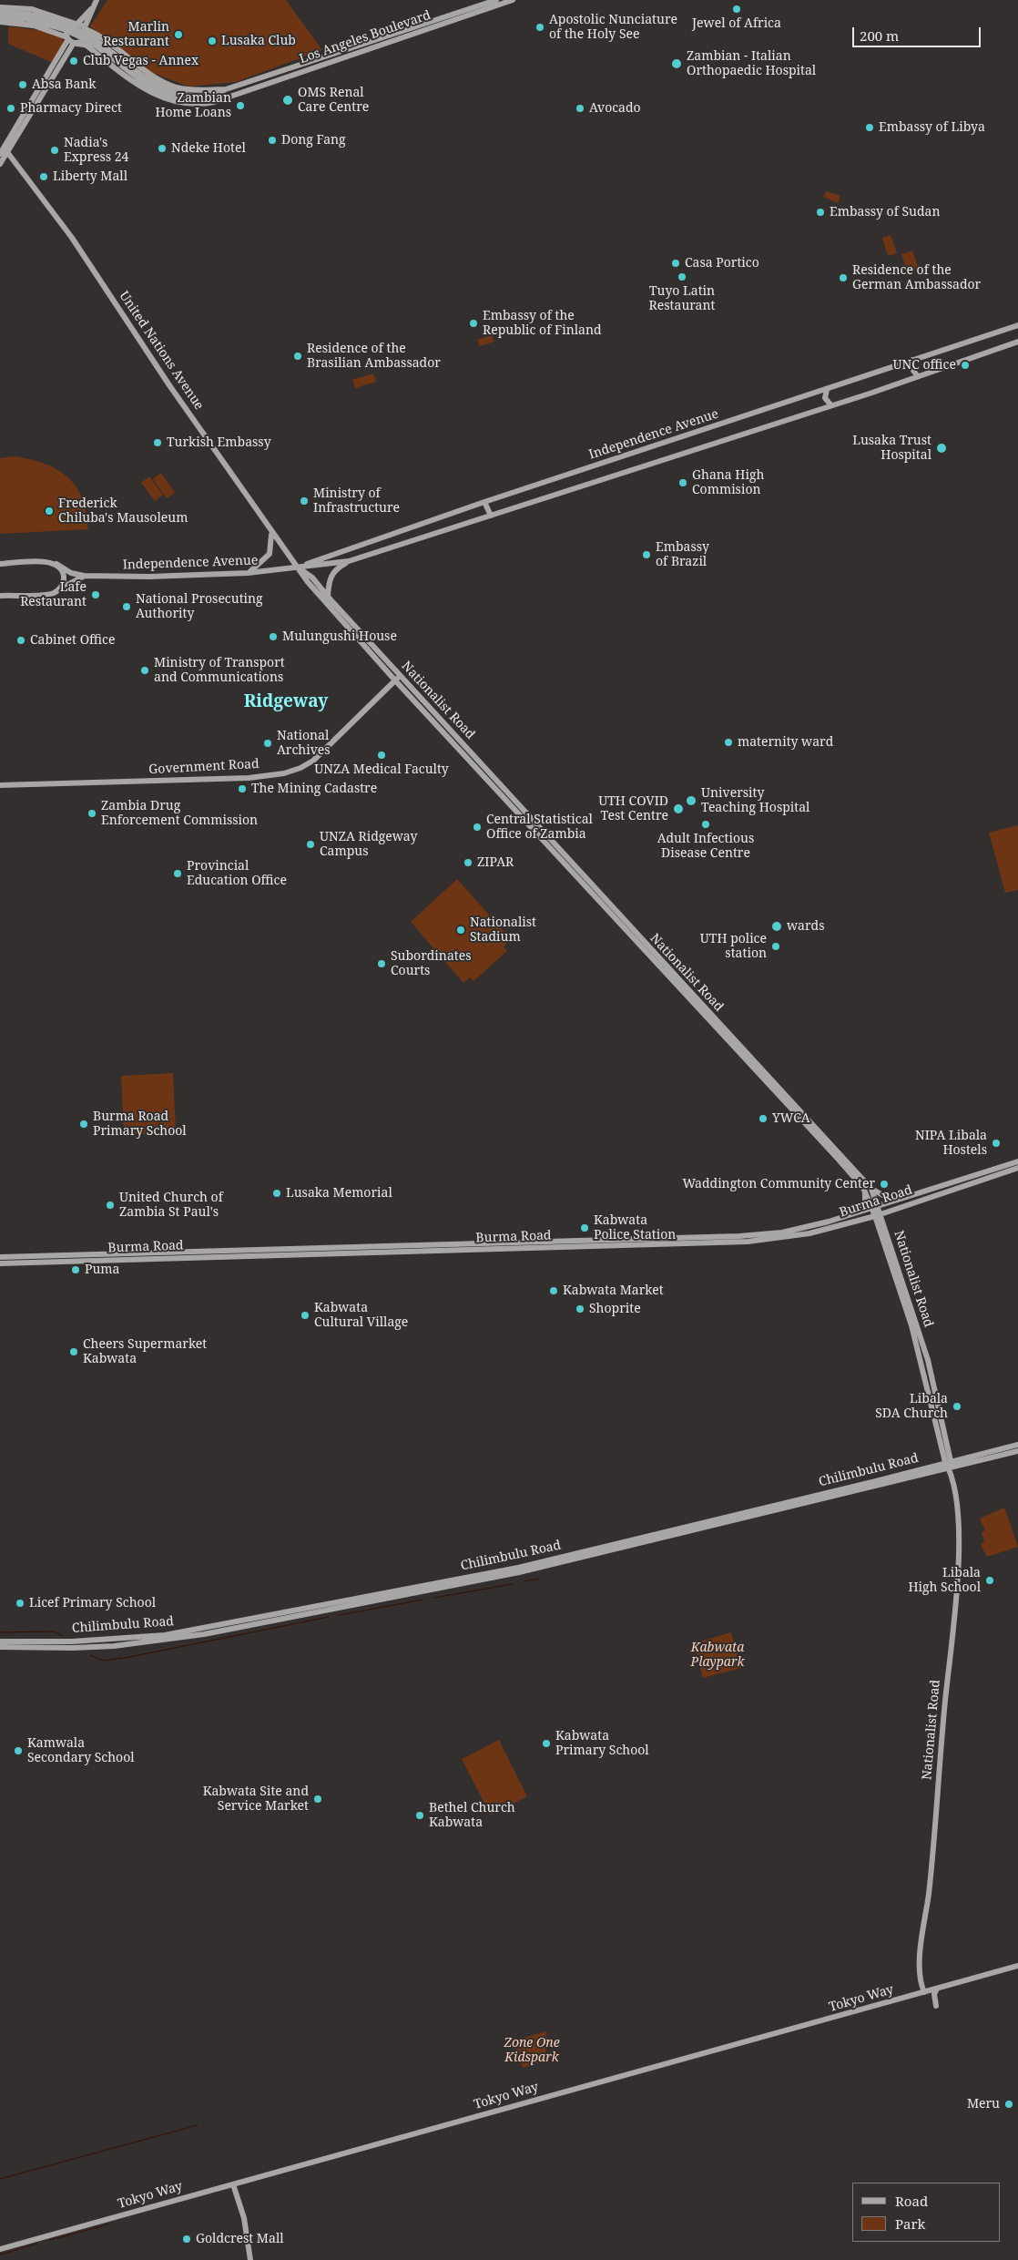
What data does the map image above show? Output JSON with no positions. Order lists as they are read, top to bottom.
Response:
{
  "streets": {
    "main road": [
      "Los Angeles Boulevard",
      "United Nations Avenue",
      "Independence Avenue",
      "Nationalist Road",
      "Government Road",
      "Burma Road",
      "Chilimbulu Road",
      "Tokyo Way"
    ]
  },
  "crossings": [
    ["United Nations Avenue", "Independence Avenue"],
    ["United Nations Avenue", "Nationalist Road"],
    ["Independence Avenue", "Nationalist Road"],
    ["Nationalist Road", "Government Road"],
    ["Nationalist Road", "Burma Road"],
    ["Nationalist Road", "Chilimbulu Road"]
  ],
  "districts": ["Ridgeway"],
  "parks": ["Kabwata Playpark", "Zone One Kidspark"],
  "places": [
    "Jewel of Africa",
    "Apostolic Nunciature of the Holy See",
    "Marlin Restaurant",
    "Lusaka Club",
    "Club Vegas - Annex",
    "Zambian - Italian Orthopaedic Hospital",
    "Absa Bank",
    "OMS Renal Care Centre",
    "Zambian Home Loans",
    "Pharmacy Direct",
    "Avocado",
    "Embassy of Libya",
    "Dong Fang",
    "Ndeke Hotel",
    "Nadia's Express 24",
    "Liberty Mall",
    "Embassy of Sudan",
    "Casa Portico",
    "Tuyo Latin Restaurant",
    "Residence of the German Ambassador",
    "Embassy of the Republic of Finland",
    "Residence of the Brasilian Ambassador",
    "UNC office",
    "Turkish Embassy",
    "Lusaka Trust Hospital",
    "Ghana High Commision",
    "Ministry of Infrastructure",
    "Frederick Chiluba's Mausoleum",
    "Embassy of Brazil",
    "Lafe Restaurant",
    "National Prosecuting Authority",
    "Mulungushi House",
    "Cabinet Office",
    "Ministry of Transport and Communications",
    "maternity ward",
    "National Archives",
    "UNZA Medical Faculty",
    "The Mining Cadastre",
    "University Teaching Hospital",
    "UTH COVID Test Centre",
    "Zambia Drug Enforcement Commission",
    "Adult Infectious Disease Centre",
    "Central Statistical Office of Zambia",
    "UNZA Ridgeway Campus",
    "ZIPAR",
    "Provincial Education Office",
    "wards",
    "Nationalist Stadium",
    "UTH police station",
    "Subordinates Courts",
    "YWCA",
    "Burma Road Primary School",
    "NIPA Libala Hostels",
    "Waddington Community Center",
    "Lusaka Memorial",
    "United Church of Zambia St Paul's",
    "Kabwata Police Station",
    "Puma",
    "Kabwata Market",
    "Shoprite",
    "Kabwata Cultural Village",
    "Cheers Supermarket Kabwata",
    "Libala SDA Church",
    "Libala High School",
    "Licef Primary School",
    "Kabwata Primary School",
    "Kamwala Secondary School",
    "Kabwata Site and Service Market",
    "Bethel Church Kabwata",
    "Meru",
    "Goldcrest Mall"
  ],
  "legend": ["Road", "Park"],
  "scale_bar": "200 m"
}
